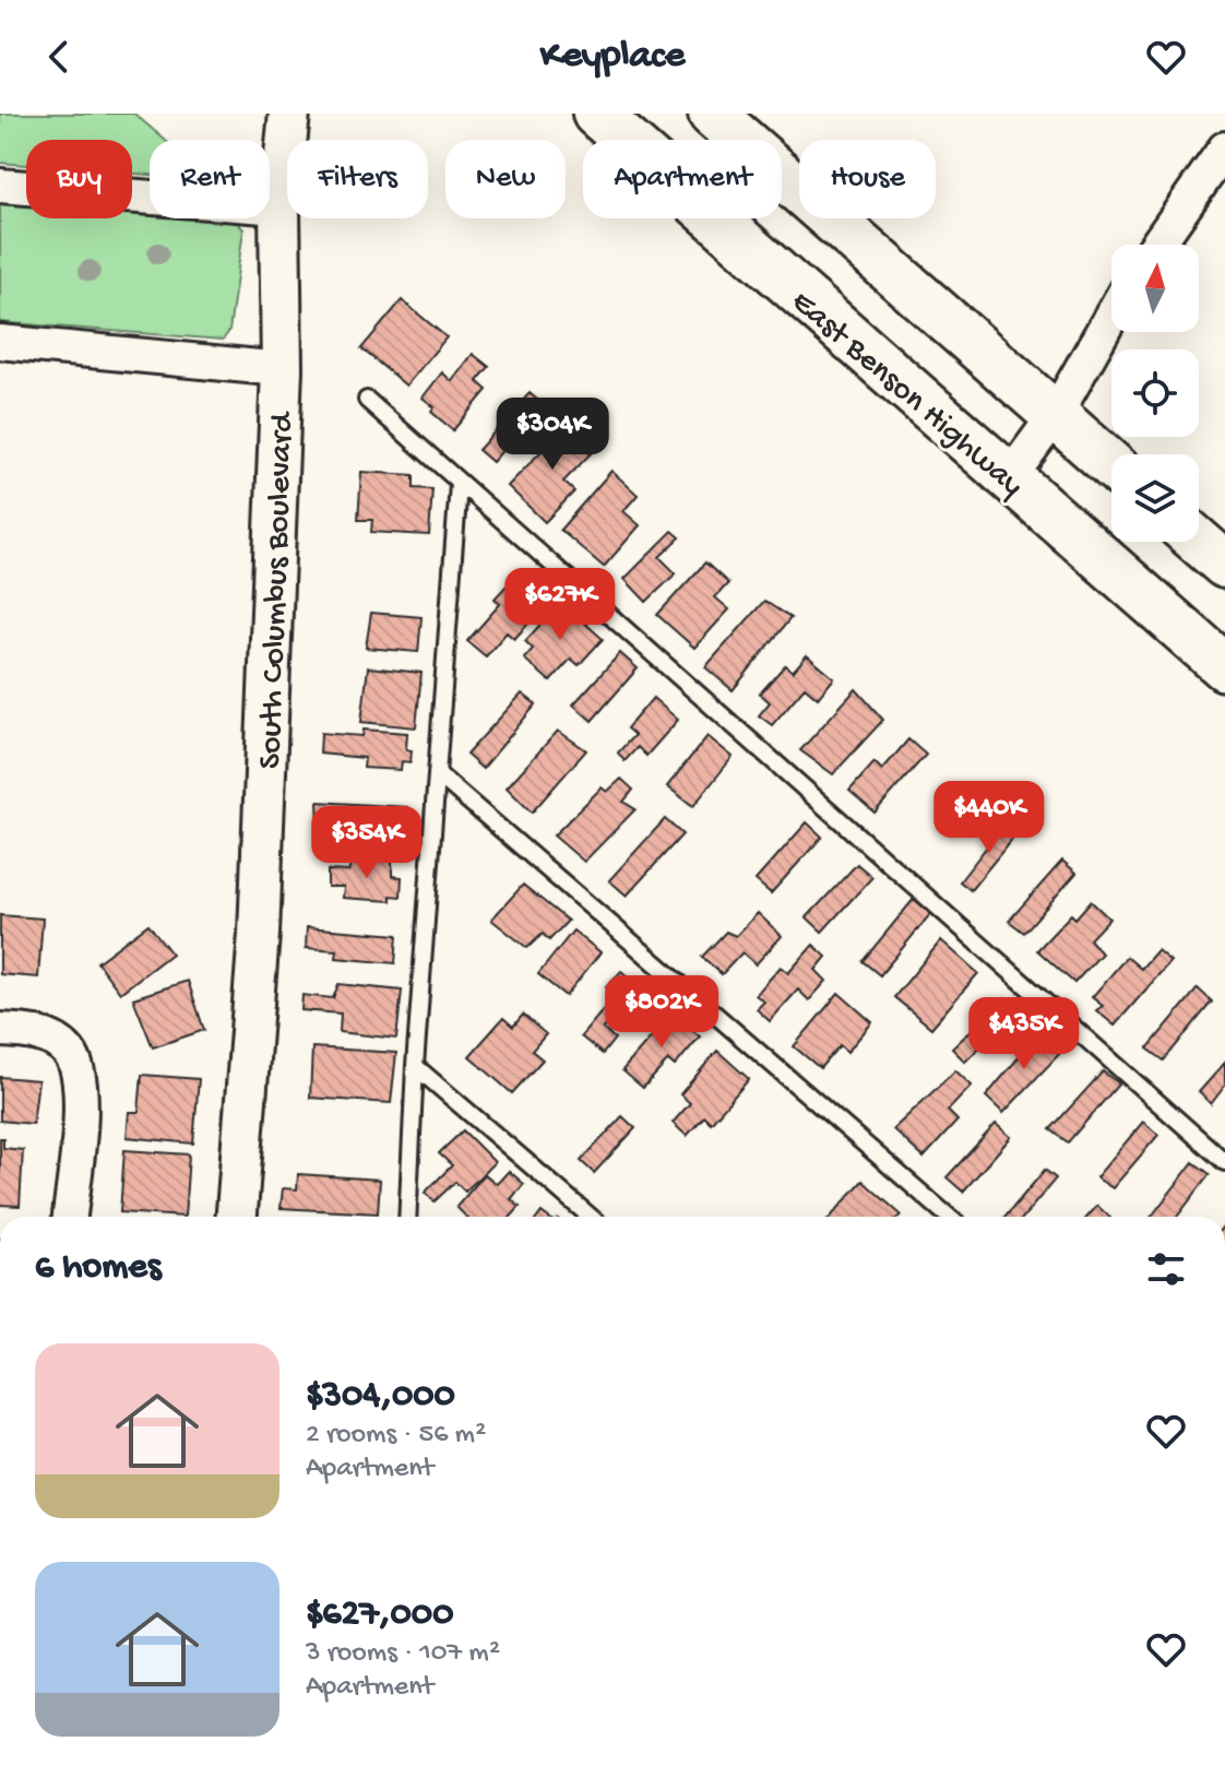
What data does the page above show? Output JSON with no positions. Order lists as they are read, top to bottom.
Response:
{
  "streets": {
    "main road": ["East Benson Highway"],
    "street": ["South Columbus Boulevard"]
  },
  "north": "top",
  "page": {
    "header": "Keyplace",
    "chip": [
      "Buy",
      "Rent",
      "Filters",
      "New",
      "Apartment",
      "House"
    ],
    "price": [
      "$304K",
      "$627K",
      "$440K",
      "$354K",
      "$802K",
      "$435K"
    ],
    "heading": "6 homes",
    "list": [
      {
        "name": "$304,000",
        "note": "2 rooms · 56 m² · Apartment"
      },
      {
        "name": "$627,000",
        "note": "3 rooms · 107 m² · Apartment"
      }
    ]
  }
}
